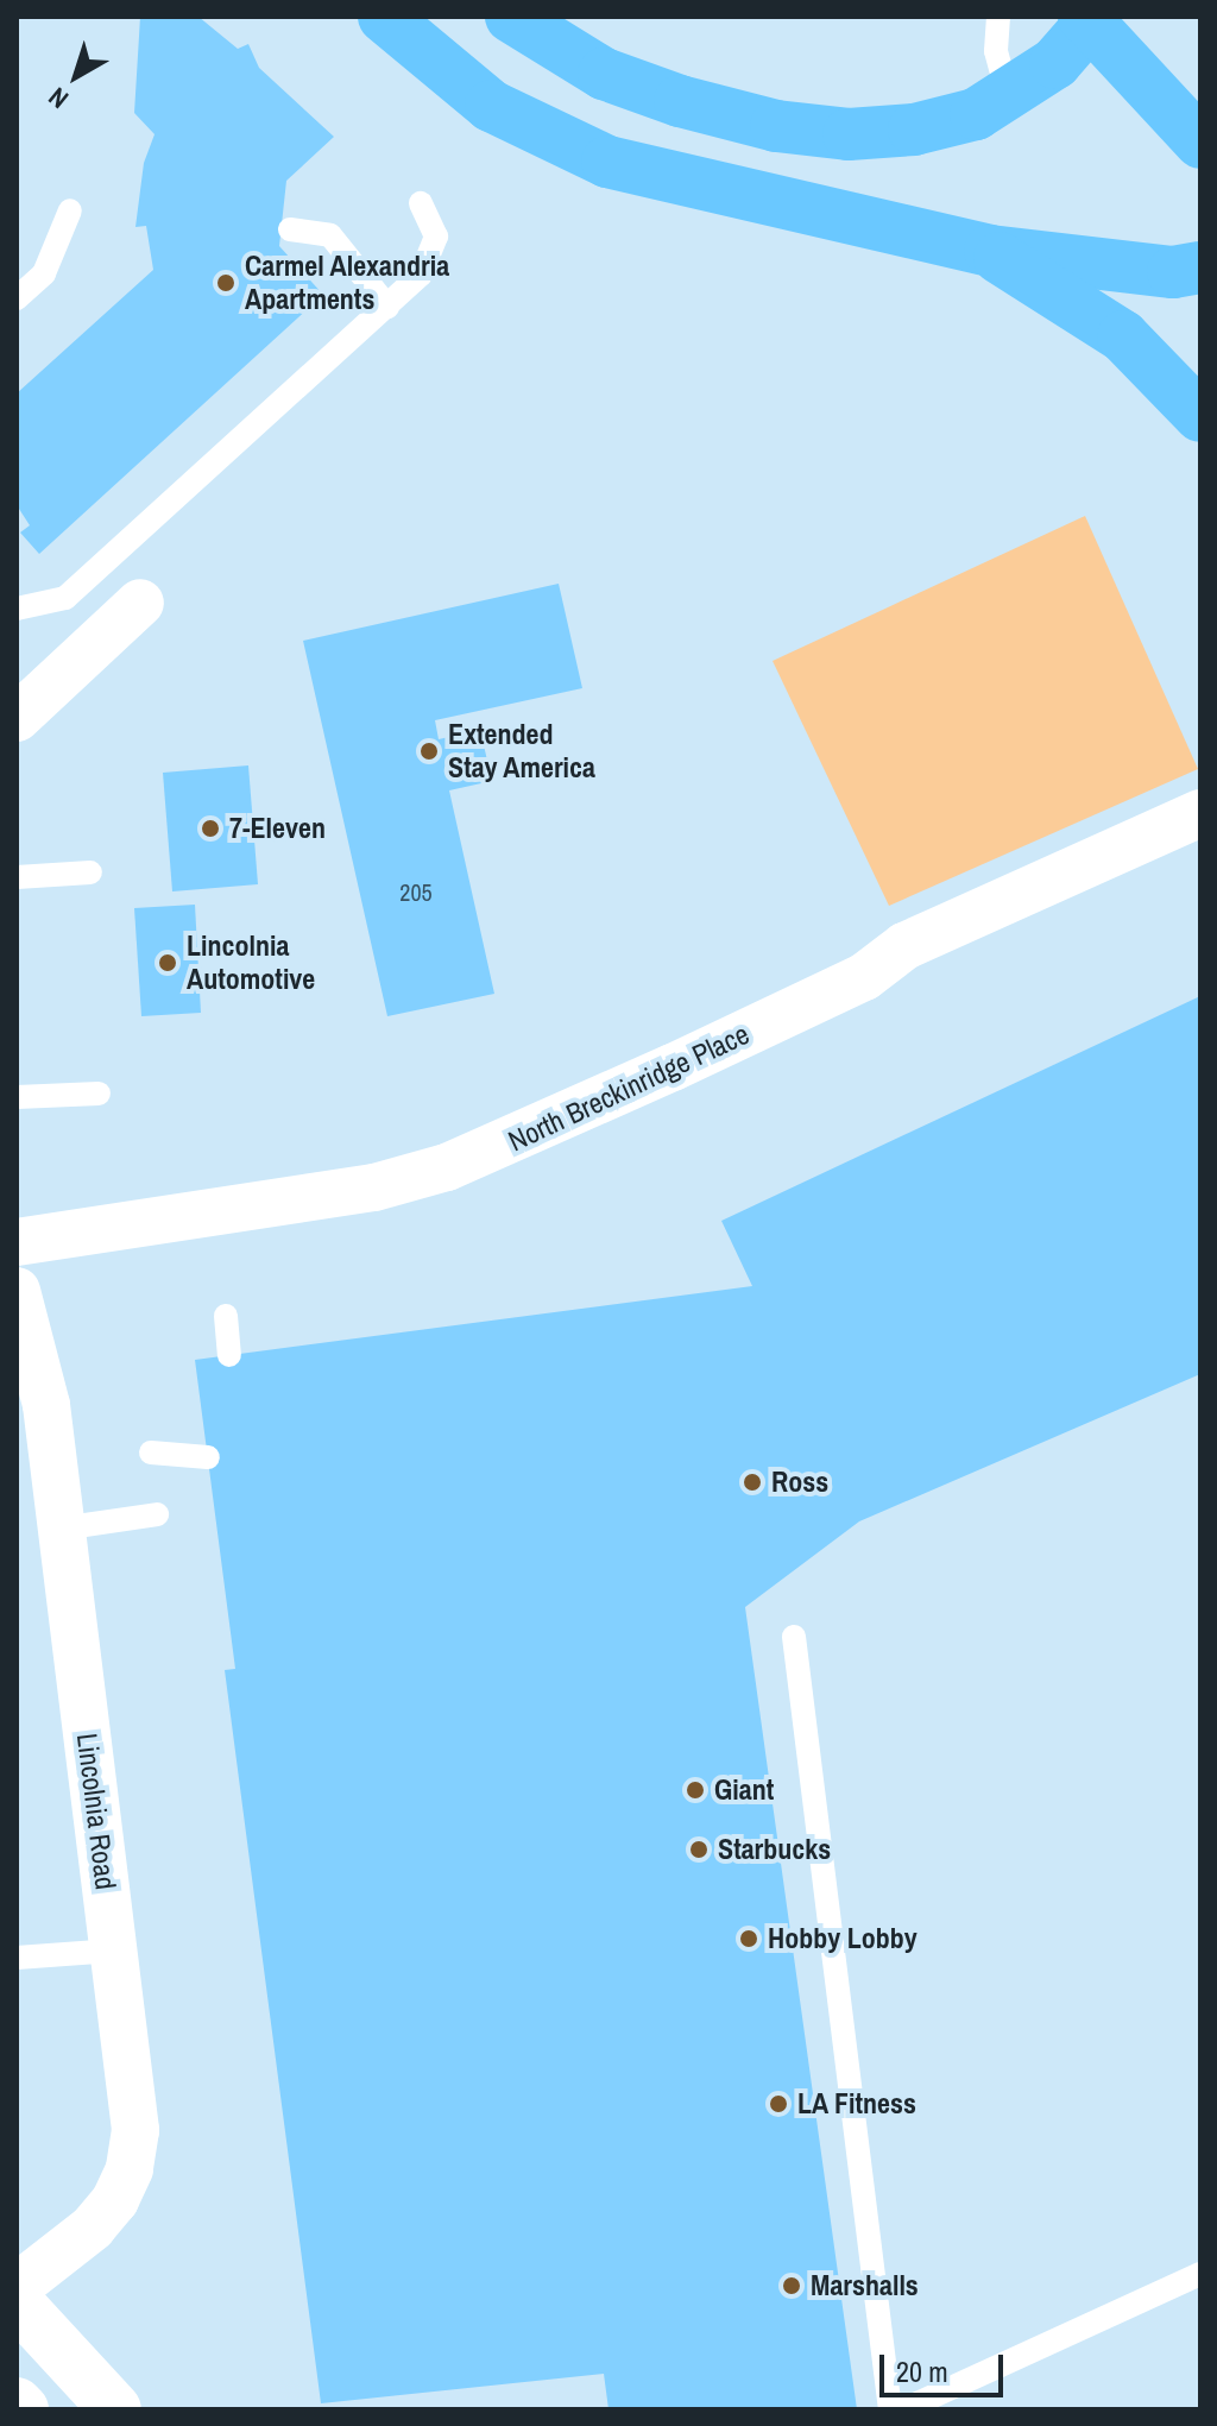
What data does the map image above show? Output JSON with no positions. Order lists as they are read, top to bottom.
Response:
{
  "streets": {
    "street": ["North Breckinridge Place", "Lincolnia Road"]
  },
  "places": [
    "Carmel Alexandria Apartments",
    "Extended Stay America",
    "7-Eleven",
    "Lincolnia Automotive",
    "Ross",
    "Giant",
    "Starbucks",
    "Hobby Lobby",
    "LA Fitness",
    "Marshalls"
  ],
  "house_numbers": ["205"],
  "scale_bar": "20 m",
  "north": "bottom left"
}
